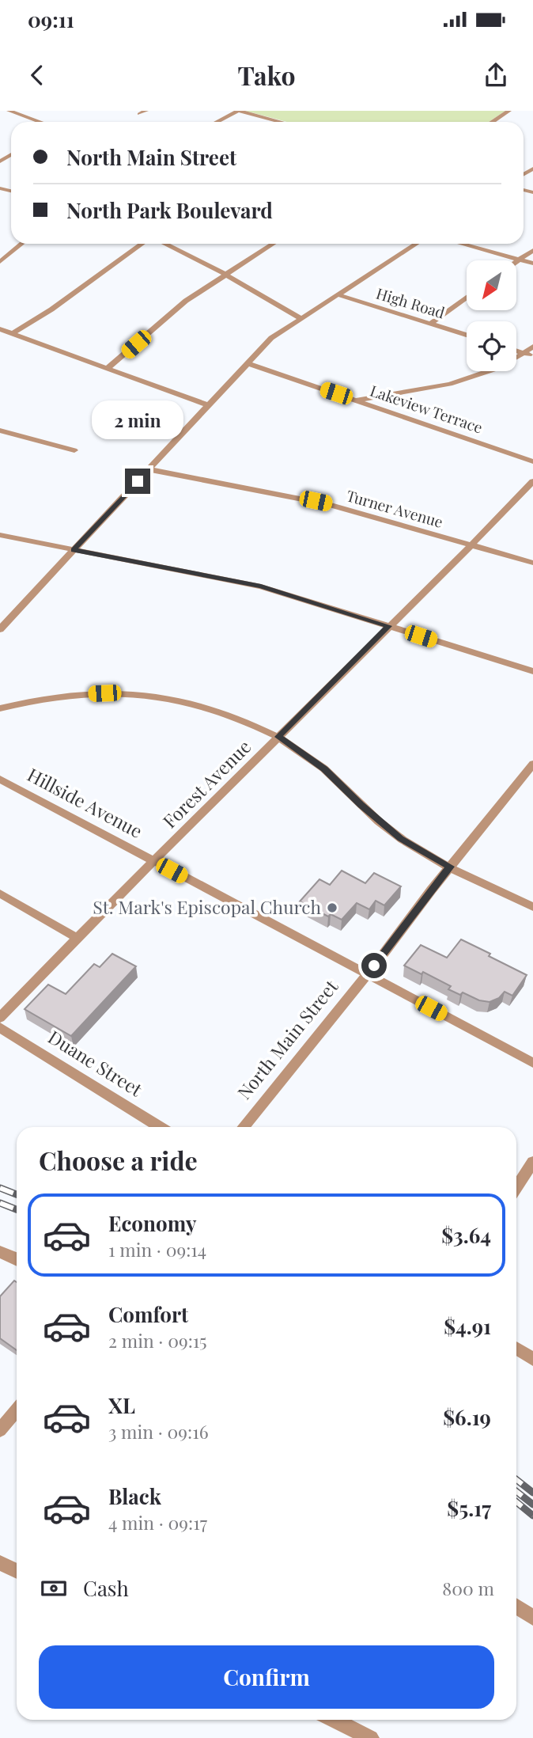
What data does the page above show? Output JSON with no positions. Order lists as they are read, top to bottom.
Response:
{
  "streets": {
    "street": [
      "High Road",
      "Lakeview Terrace",
      "Turner Avenue",
      "Forest Avenue",
      "Hillside Avenue",
      "North Main Street",
      "Duane Street"
    ]
  },
  "crossings": [
    ["Turner Avenue", "Forest Avenue"],
    ["Forest Avenue", "Hillside Avenue"],
    ["Hillside Avenue", "North Main Street"]
  ],
  "places": ["St. Mark's Episcopal Church"],
  "north": "bottom left",
  "page": {
    "status": "09:11",
    "header": "Tako",
    "banner": ["North Main Street", "North Park Boulevard"],
    "bubble": "2 min",
    "heading": "Choose a ride",
    "list": [
      {
        "name": "Economy",
        "note": "1 min · 09:14",
        "value": "$3.64"
      },
      {
        "name": "Comfort",
        "note": "2 min · 09:15",
        "value": "$4.91"
      },
      {
        "name": "XL",
        "note": "3 min · 09:16",
        "value": "$6.19"
      },
      {
        "name": "Black",
        "note": "4 min · 09:17",
        "value": "$5.17"
      }
    ],
    "pay": ["Cash", "800 m"],
    "buttons": "Confirm"
  }
}
